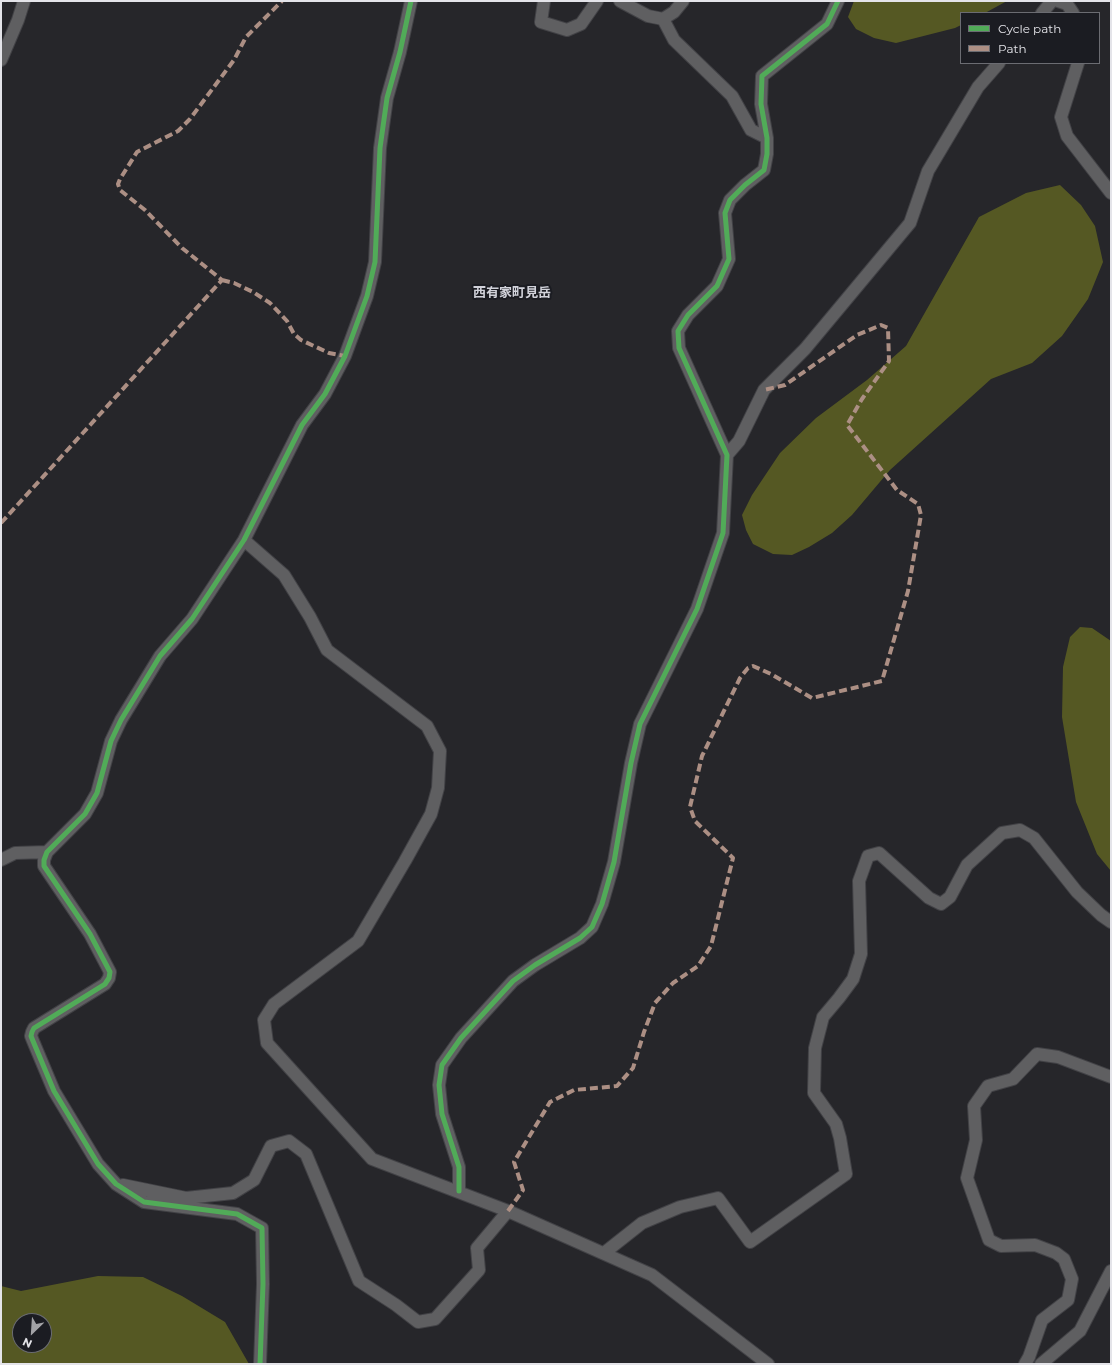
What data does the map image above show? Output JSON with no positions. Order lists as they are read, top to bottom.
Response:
{
  "districts": ["西有家町見岳"],
  "legend": ["Cycle path", "Path"],
  "north": "bottom left"
}
